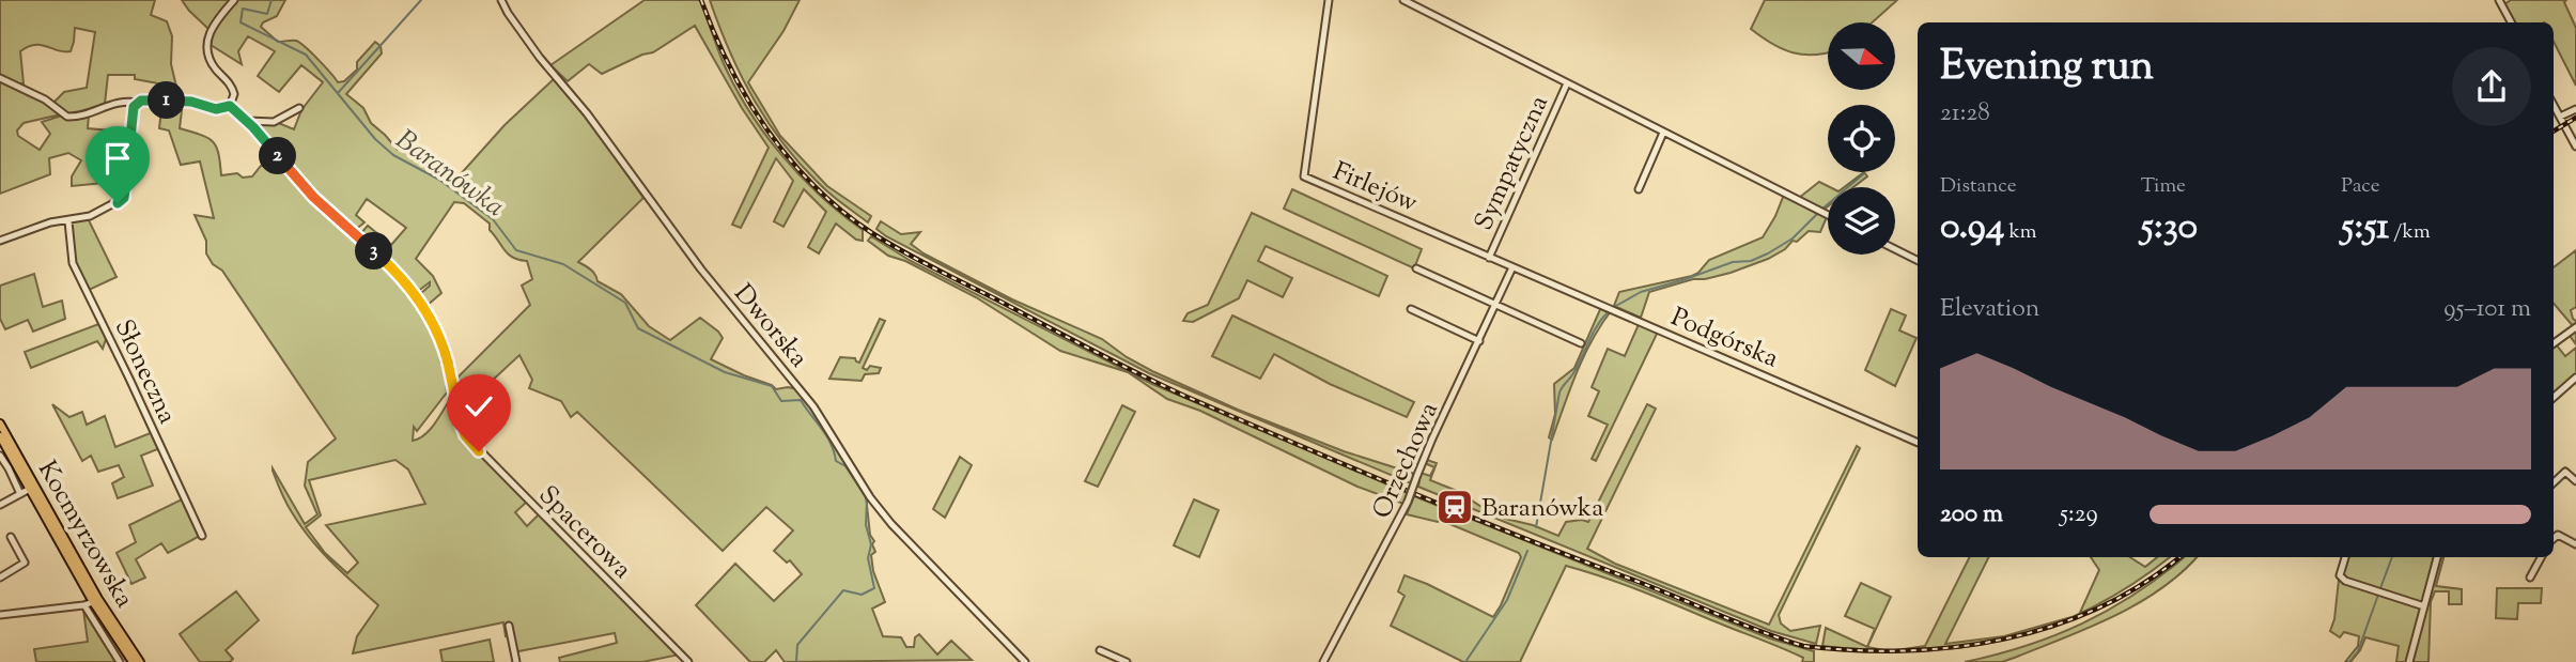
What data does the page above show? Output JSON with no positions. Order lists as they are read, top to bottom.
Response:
{
  "streets": {
    "main road": ["Kocmyrzowska"],
    "street": [
      "Sympatyczna",
      "Firlejów",
      "Dworska",
      "Podgórska",
      "Słoneczna",
      "Orzechowa",
      "Spacerowa"
    ]
  },
  "crossings": [
    ["Sympatyczna", "Firlejów"],
    ["Firlejów", "Podgórska"],
    ["Firlejów", "Orzechowa"],
    ["Podgórska", "Orzechowa"]
  ],
  "water": ["Baranówka"],
  "places": {
    "station": ["Baranówka"]
  },
  "north": "right",
  "page": {
    "heading": ["Evening run", "21:28"],
    "pins": ["1", "2", "3"],
    "stats": [
      ["Distance", "0.94 km"],
      ["Time", "5:30"],
      ["Pace", "5:51 /km"]
    ],
    "chart": ["Elevation", "95–101 m"],
    "list": [
      {
        "name": "200 m",
        "note": "5:29"
      }
    ]
  }
}
